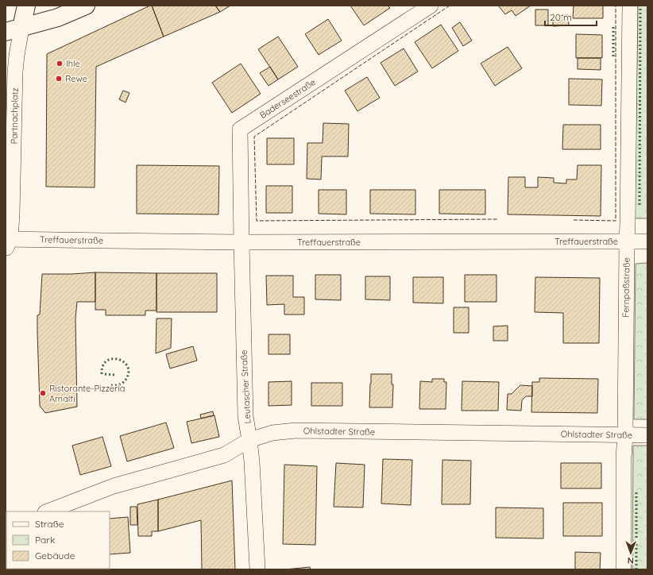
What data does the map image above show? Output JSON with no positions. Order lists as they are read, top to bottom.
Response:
{
  "streets": {
    "street": [
      "Baderseestraße",
      "Partnachplatz",
      "Treffauerstraße",
      "Fernpaßstraße",
      "Leutascher Straße",
      "Ohlstadter Straße"
    ]
  },
  "crossings": [
    ["Baderseestraße", "Treffauerstraße"],
    ["Baderseestraße", "Leutascher Straße"],
    ["Partnachplatz", "Treffauerstraße"],
    ["Treffauerstraße", "Fernpaßstraße"],
    ["Treffauerstraße", "Leutascher Straße"],
    ["Fernpaßstraße", "Ohlstadter Straße"],
    ["Leutascher Straße", "Ohlstadter Straße"]
  ],
  "places": ["Ihle", "Rewe", "Ristorante-Pizzeria Amalfi"],
  "legend": ["Straße", "Park", "Gebäude"],
  "scale_bar": "20 m",
  "north": "bottom"
}
